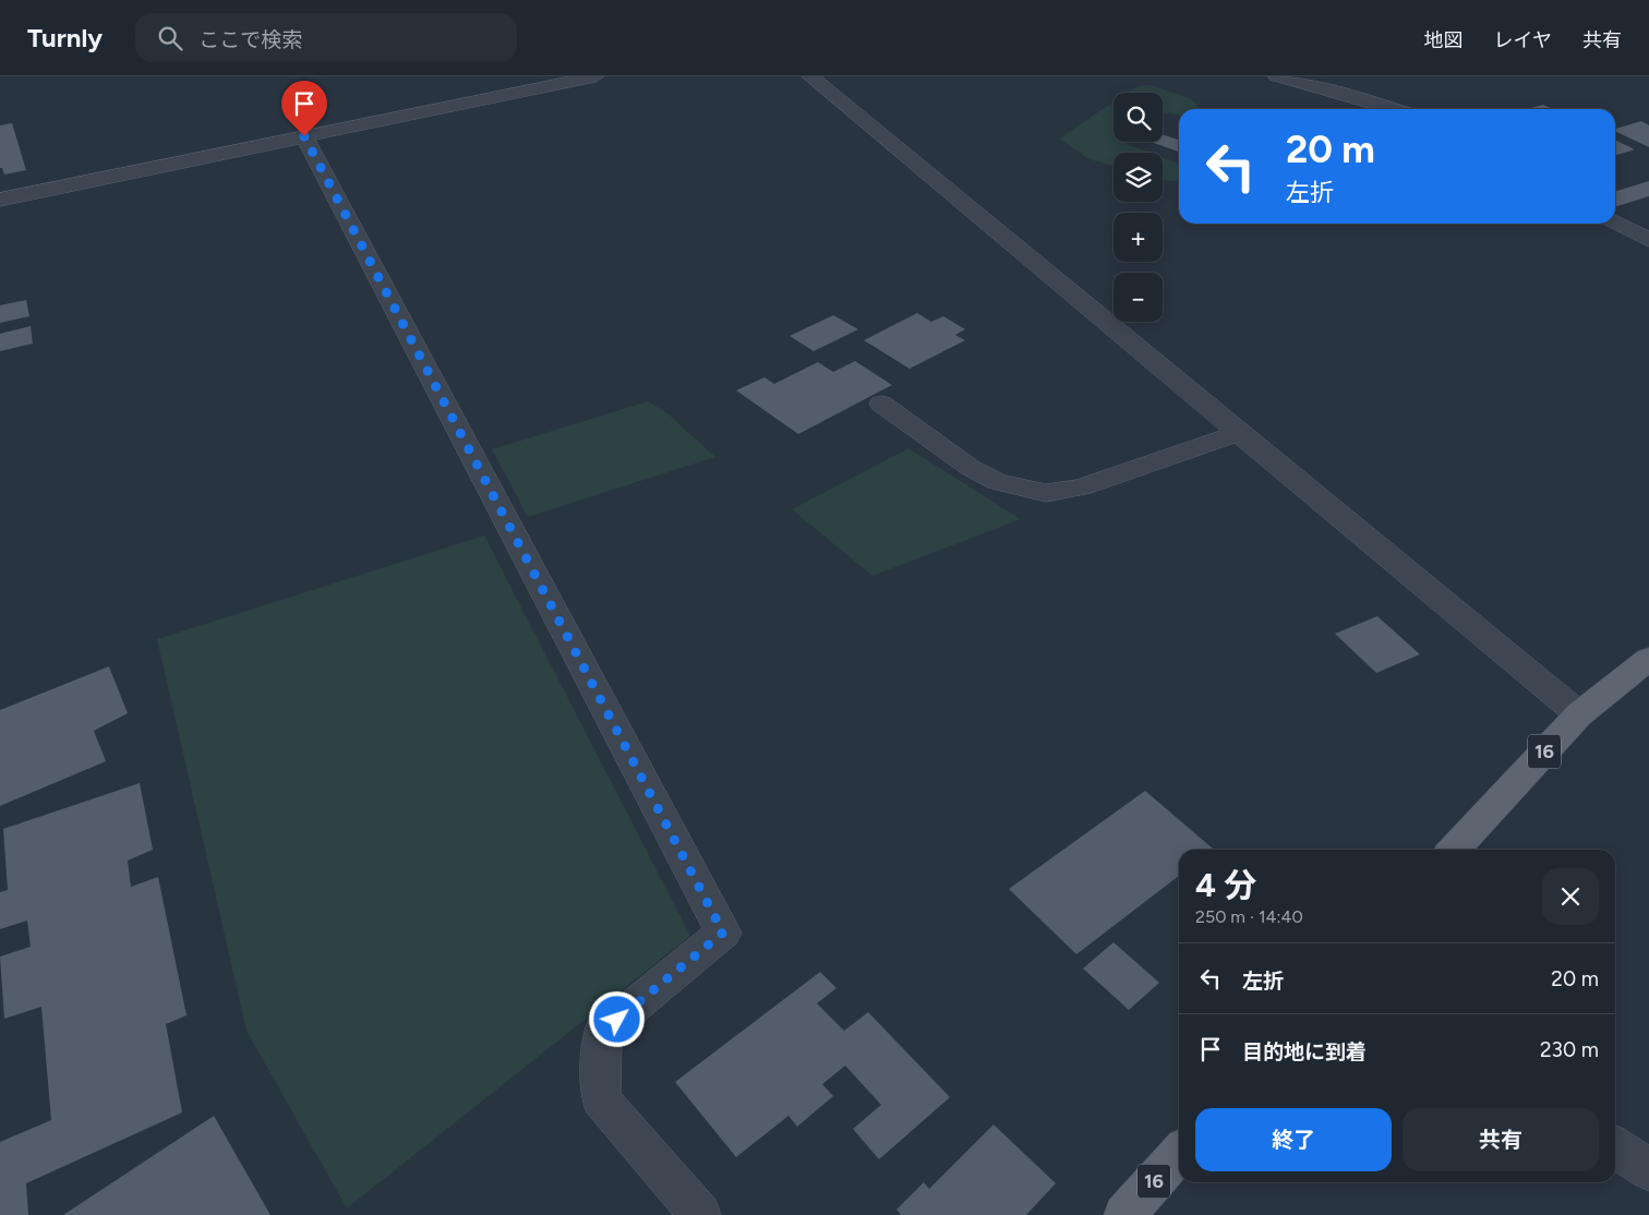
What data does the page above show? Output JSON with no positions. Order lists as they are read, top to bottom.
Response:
{
  "streets": {
    "main road": ["16"]
  },
  "page": {
    "header": "Turnly",
    "search": "ここで検索",
    "nav": ["地図", "レイヤ", "共有"],
    "map_buttons": ["+", "−"],
    "turn": ["20 m", "左折"],
    "heading": ["4 分", "250 m · 14:40"],
    "list": [
      {
        "name": "左折",
        "value": "20 m"
      },
      {
        "name": "目的地に到着",
        "value": "230 m"
      }
    ],
    "buttons": ["終了", "共有"]
  }
}
